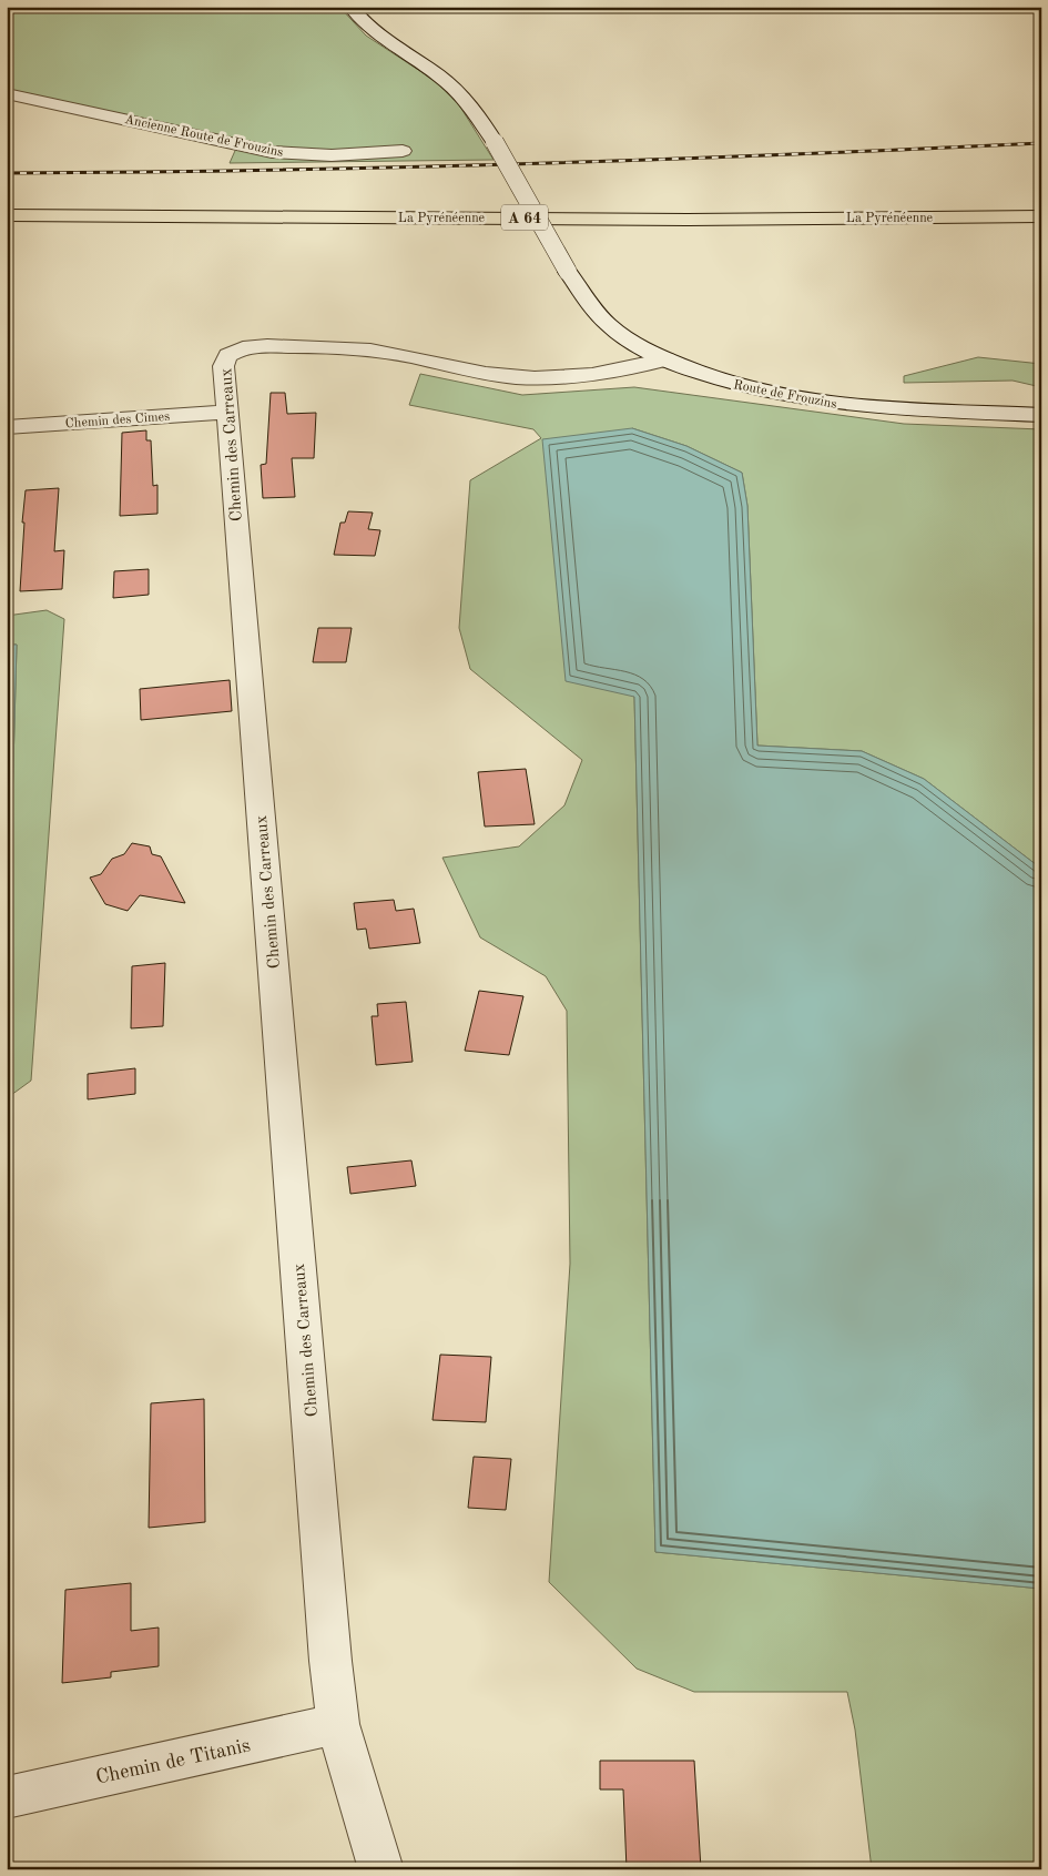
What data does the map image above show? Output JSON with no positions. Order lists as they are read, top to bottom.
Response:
{
  "streets": {
    "highway": ["La Pyrénéenne", "A 64"],
    "street": [
      "Ancienne Route de Frouzins",
      "Route de Frouzins",
      "Chemin des Cimes",
      "Chemin des Carreaux",
      "Chemin de Titanis"
    ]
  },
  "crossings": [
    ["Route de Frouzins", "Chemin des Carreaux"],
    ["Chemin des Cimes", "Chemin des Carreaux"],
    ["Chemin des Carreaux", "Chemin de Titanis"]
  ]
}
